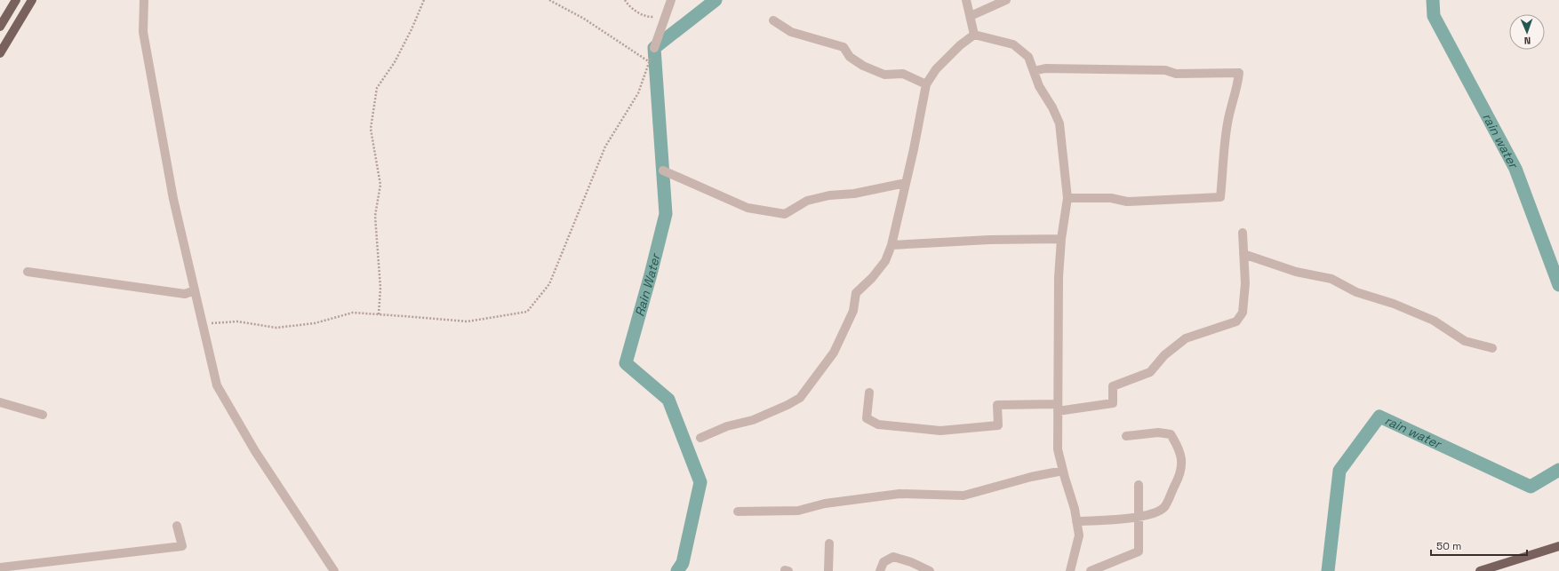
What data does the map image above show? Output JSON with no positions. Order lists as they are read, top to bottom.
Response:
{
  "water": ["rain water", "Rain Water"],
  "scale_bar": "50 m",
  "north": "bottom"
}
